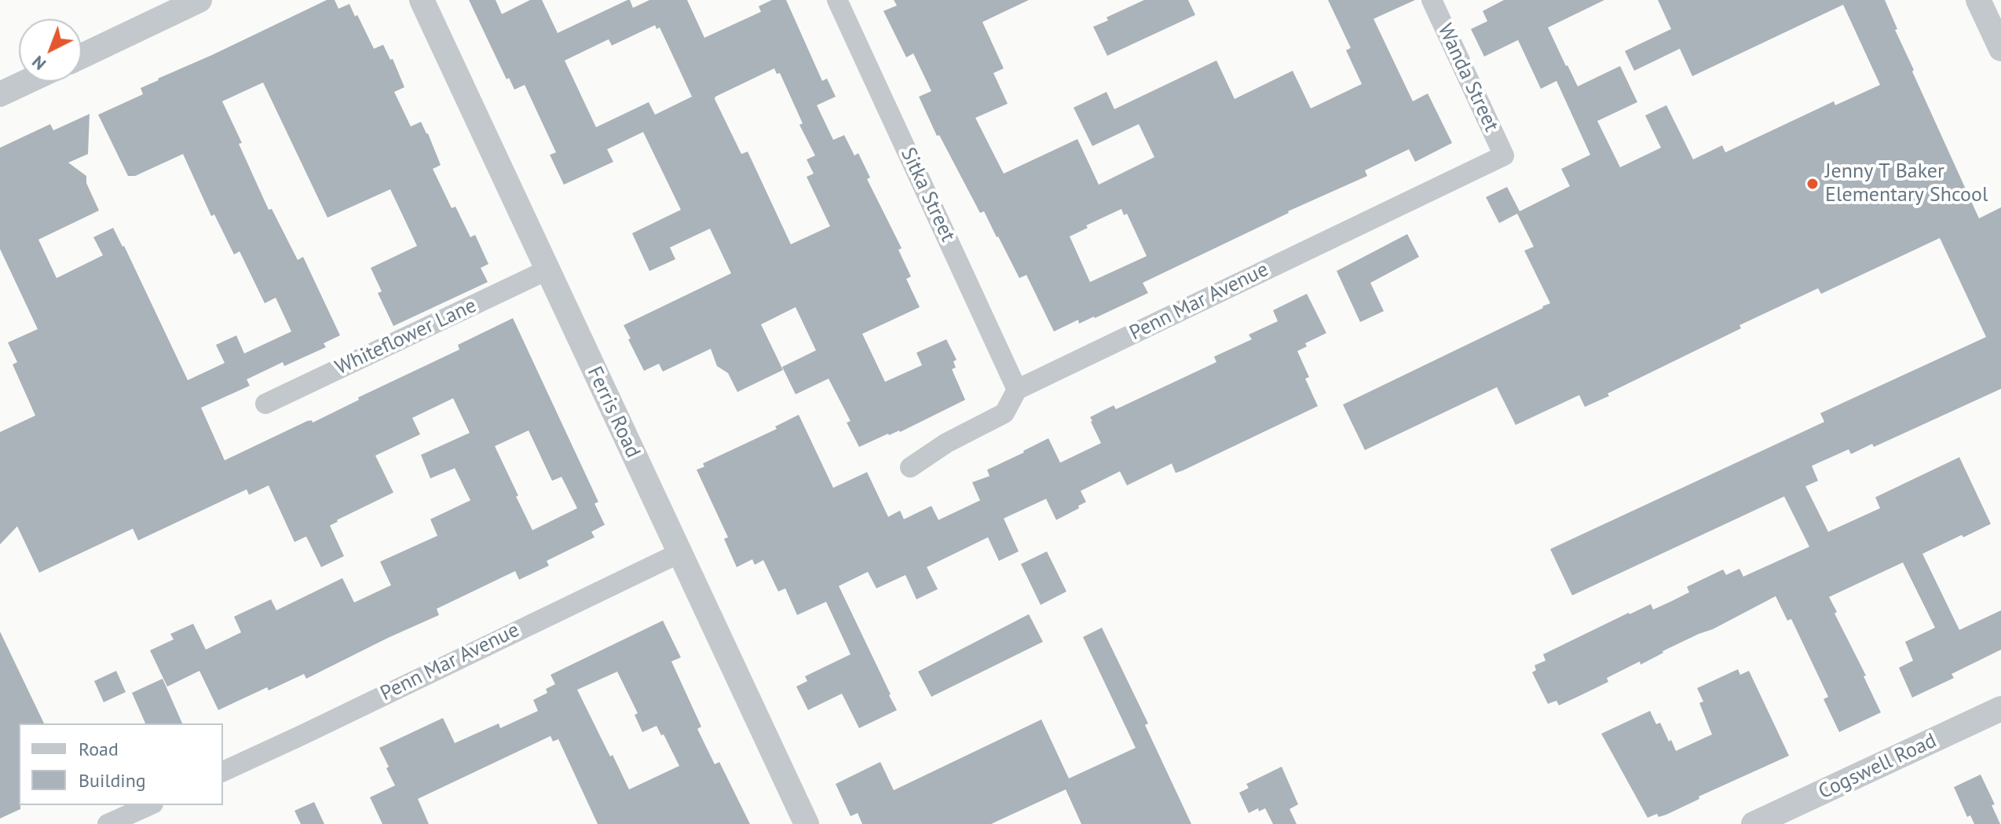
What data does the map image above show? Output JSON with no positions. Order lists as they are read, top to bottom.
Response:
{
  "streets": {
    "street": [
      "Wanda Street",
      "Sitka Street",
      "Penn Mar Avenue",
      "Whiteflower Lane",
      "Ferris Road",
      "Cogswell Road"
    ]
  },
  "crossings": [
    ["Wanda Street", "Penn Mar Avenue"],
    ["Sitka Street", "Penn Mar Avenue"],
    ["Penn Mar Avenue", "Ferris Road"],
    ["Whiteflower Lane", "Ferris Road"]
  ],
  "places": ["Jenny T Baker Elementary Shcool"],
  "legend": ["Road", "Building"],
  "north": "bottom left"
}
